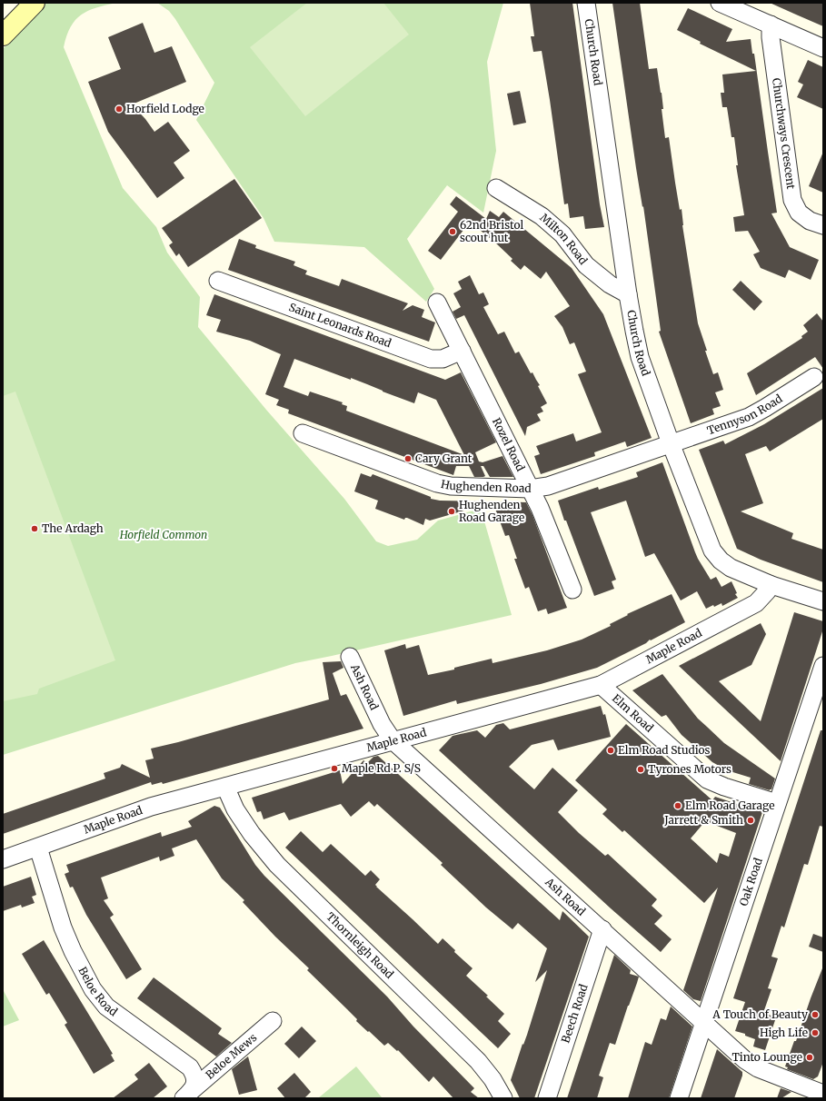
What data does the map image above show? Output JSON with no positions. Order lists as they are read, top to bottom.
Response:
{
  "streets": {
    "street": [
      "Church Road",
      "Churchways Crescent",
      "Milton Road",
      "Saint Leonards Road",
      "Tennyson Road",
      "Rozel Road",
      "Hughenden Road",
      "Maple Road",
      "Ash Road",
      "Elm Road",
      "Oak Road",
      "Thornleigh Road",
      "Beloe Road",
      "Beech Road",
      "Beloe Mews"
    ]
  },
  "crossings": [
    ["Church Road", "Milton Road"],
    ["Church Road", "Tennyson Road"],
    ["Church Road", "Hughenden Road"],
    ["Church Road", "Maple Road"],
    ["Saint Leonards Road", "Rozel Road"],
    ["Tennyson Road", "Hughenden Road"],
    ["Rozel Road", "Hughenden Road"],
    ["Maple Road", "Ash Road"],
    ["Maple Road", "Elm Road"],
    ["Maple Road", "Thornleigh Road"],
    ["Maple Road", "Beloe Road"],
    ["Ash Road", "Oak Road"],
    ["Ash Road", "Beech Road"],
    ["Elm Road", "Oak Road"],
    ["Beloe Road", "Beloe Mews"]
  ],
  "parks": ["Horfield Common"],
  "places": [
    "Horfield Lodge",
    "62nd Bristol scout hut",
    "Cary Grant",
    "Hughenden Road Garage",
    "The Ardagh",
    "Elm Road Studios",
    "Maple Rd P. S/S",
    "Tyrones Motors",
    "Elm Road Garage",
    "Jarrett & Smith",
    "A Touch of Beauty",
    "High Life",
    "Tinto Lounge"
  ]
}
